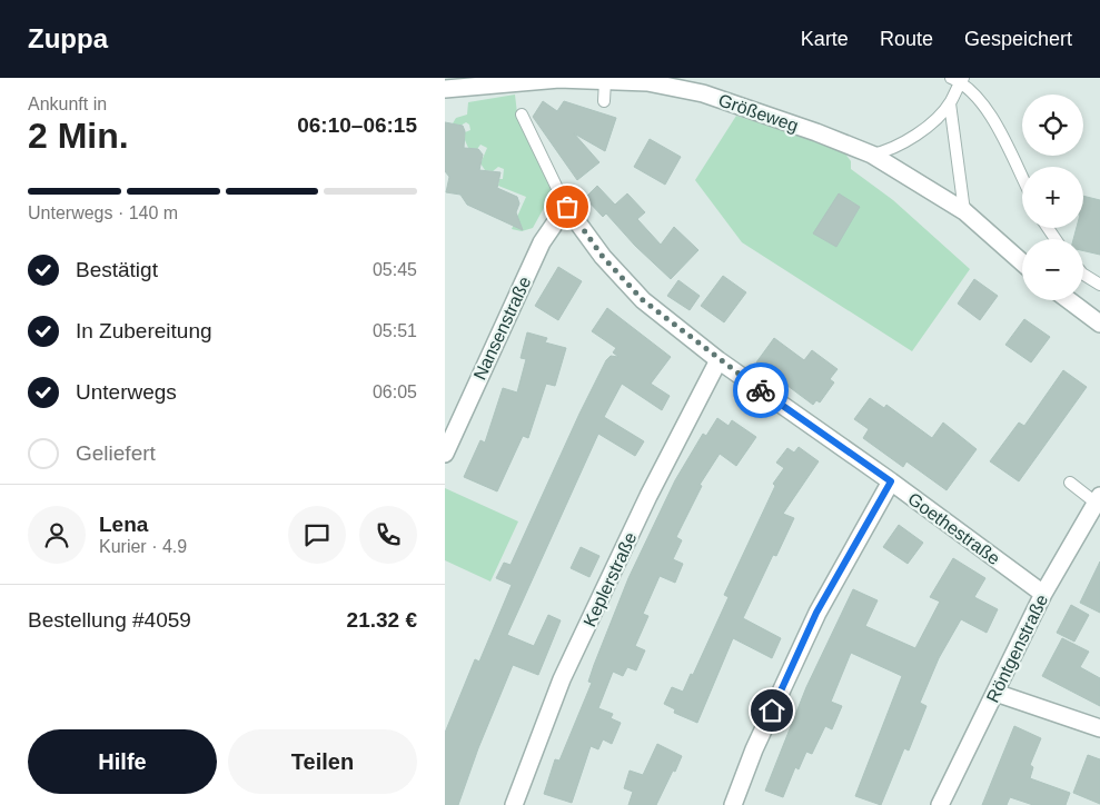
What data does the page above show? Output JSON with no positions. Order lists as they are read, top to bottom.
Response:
{
  "streets": {
    "street": [
      "Größeweg",
      "Nansenstraße",
      "Goethestraße",
      "Keplerstraße",
      "Röntgenstraße"
    ]
  },
  "crossings": [
    ["Nansenstraße", "Goethestraße"],
    ["Goethestraße", "Keplerstraße"],
    ["Goethestraße", "Röntgenstraße"]
  ],
  "page": {
    "header": "Zuppa",
    "nav": ["Karte", "Route", "Gespeichert"],
    "heading": ["2 Min.", "Ankunft in", "06:10–06:15"],
    "panel": [
      "Lena",
      "Kurier · 4.9",
      "Bestellung #4059",
      "21.32 €"
    ],
    "map_buttons": ["+", "−"],
    "bar": "Unterwegs · 140 m",
    "list": [
      ["Bestätigt", "05:45"],
      ["In Zubereitung", "05:51"],
      ["Unterwegs", "06:05"],
      "Geliefert"
    ],
    "buttons": ["Hilfe", "Teilen"]
  }
}
